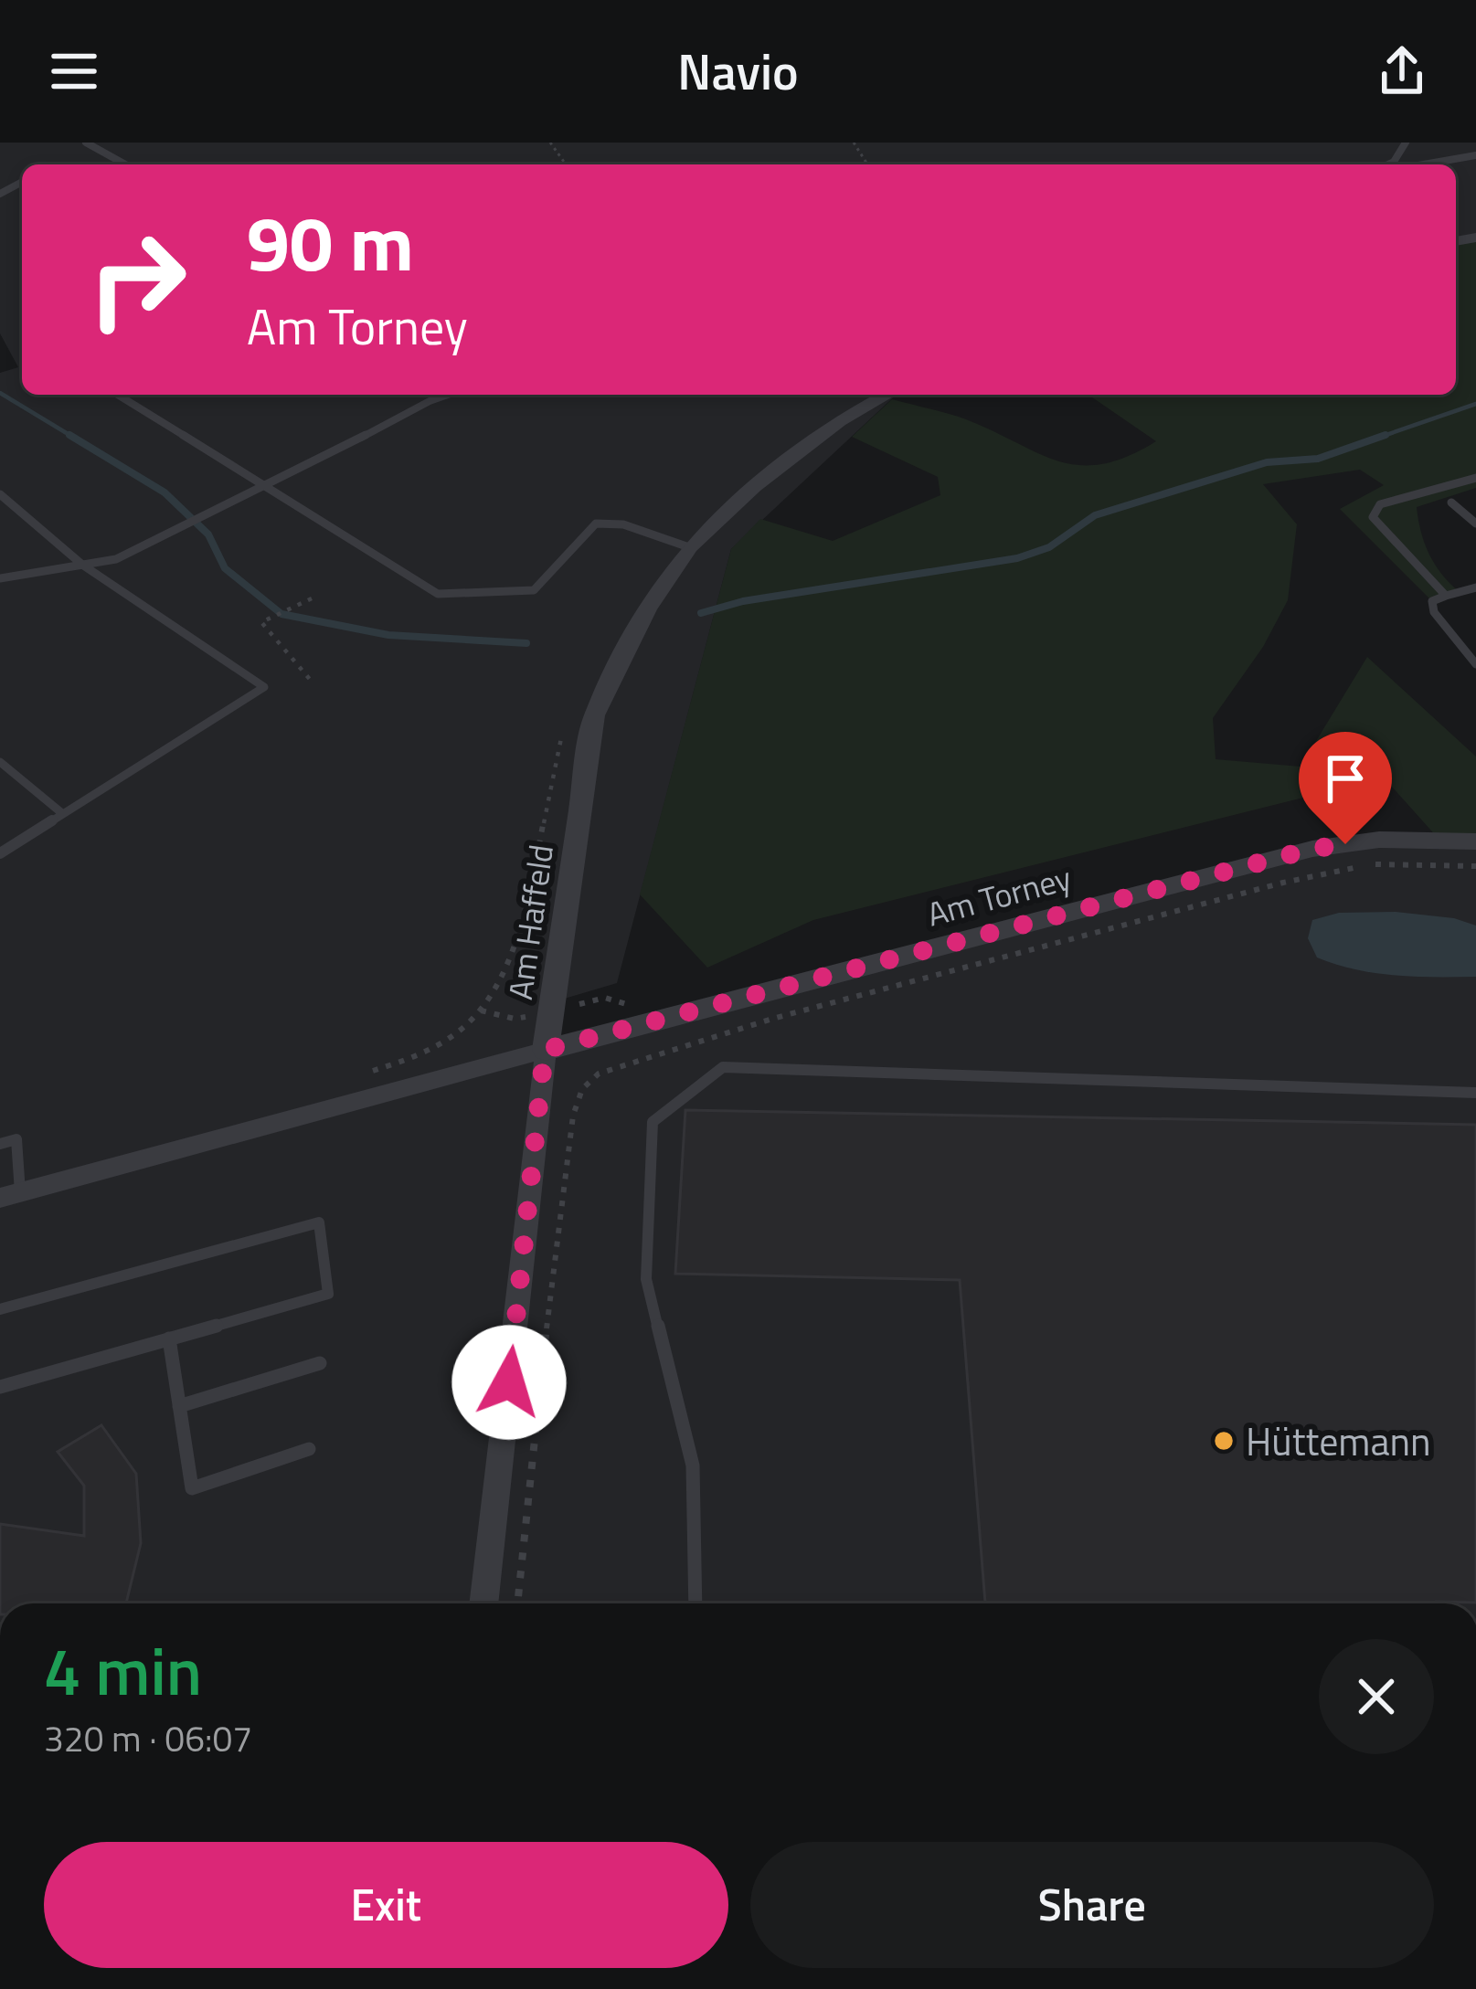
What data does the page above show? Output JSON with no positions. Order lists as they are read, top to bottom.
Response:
{
  "streets": {
    "street": ["Am Torney", "Am Haffeld"]
  },
  "crossings": [
    ["Am Torney", "Am Haffeld"]
  ],
  "places": ["Hüttemann"],
  "page": {
    "header": "Navio",
    "turn": ["90 m", "Am Torney"],
    "heading": ["4 min", "320 m · 06:07"],
    "buttons": ["Exit", "Share"]
  }
}
